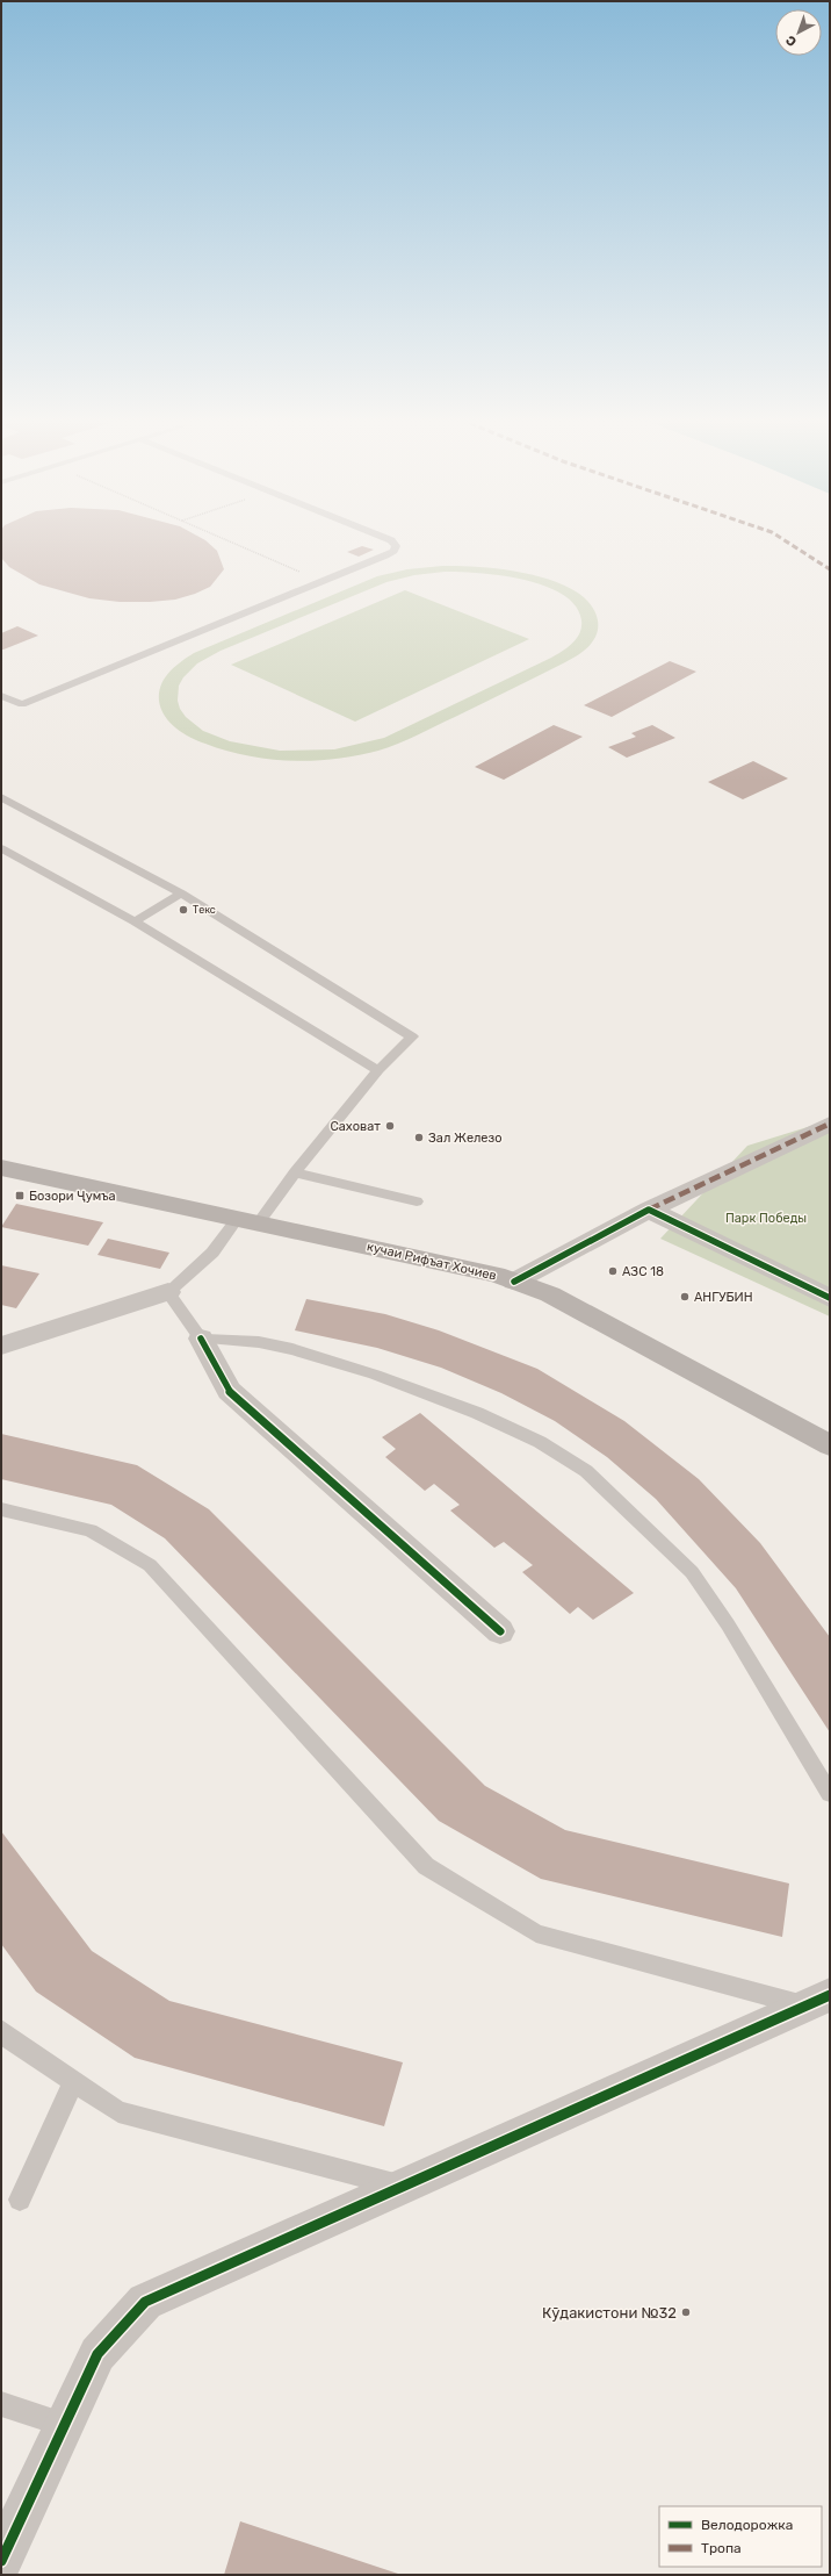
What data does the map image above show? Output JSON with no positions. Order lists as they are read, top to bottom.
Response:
{
  "streets": {
    "main road": ["кучаи Рифъат Хочиев"]
  },
  "parks": ["Парк Победы"],
  "places": {
    "other": [
      "Текс",
      "Саховат",
      "Зал Железо",
      "АЗС 18",
      "АНГУБИН",
      "Кӯдакистони №32"
    ],
    "transit": ["Бозори Ҷумъа"]
  },
  "legend": ["Велодорожка", "Тропа"],
  "north": "bottom left"
}
